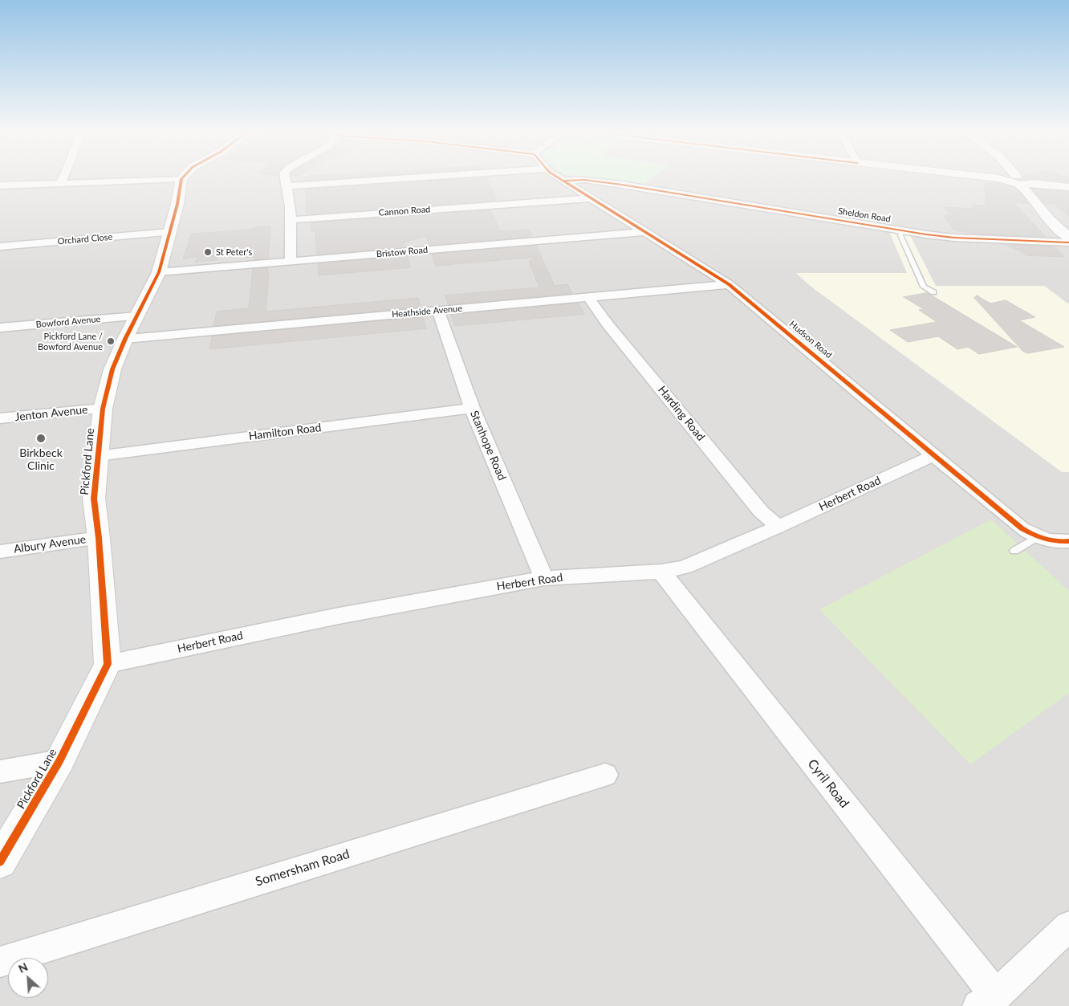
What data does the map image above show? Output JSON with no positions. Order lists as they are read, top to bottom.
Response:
{
  "streets": {
    "street": [
      "Cannon Road",
      "Sheldon Road",
      "Orchard Close",
      "Bristow Road",
      "Heathside Avenue",
      "Bowford Avenue",
      "Hudson Road",
      "Jenton Avenue",
      "Harding Road",
      "Hamilton Road",
      "Stanhope Road",
      "Pickford Lane",
      "Herbert Road",
      "Albury Avenue",
      "Cyril Road",
      "Somersham Road"
    ]
  },
  "crossings": [
    ["Cannon Road", "Hudson Road"],
    ["Sheldon Road", "Hudson Road"],
    ["Orchard Close", "Pickford Lane"],
    ["Bristow Road", "Hudson Road"],
    ["Bristow Road", "Pickford Lane"],
    ["Heathside Avenue", "Hudson Road"],
    ["Heathside Avenue", "Harding Road"],
    ["Heathside Avenue", "Stanhope Road"],
    ["Heathside Avenue", "Pickford Lane"],
    ["Bowford Avenue", "Pickford Lane"],
    ["Hudson Road", "Herbert Road"],
    ["Jenton Avenue", "Pickford Lane"],
    ["Harding Road", "Herbert Road"],
    ["Hamilton Road", "Stanhope Road"],
    ["Hamilton Road", "Pickford Lane"],
    ["Stanhope Road", "Herbert Road"],
    ["Pickford Lane", "Herbert Road"],
    ["Pickford Lane", "Albury Avenue"],
    ["Herbert Road", "Cyril Road"]
  ],
  "places": ["St Peter's", "Pickford Lane / Bowford Avenue", "Birkbeck Clinic"],
  "north": "top left"
}
